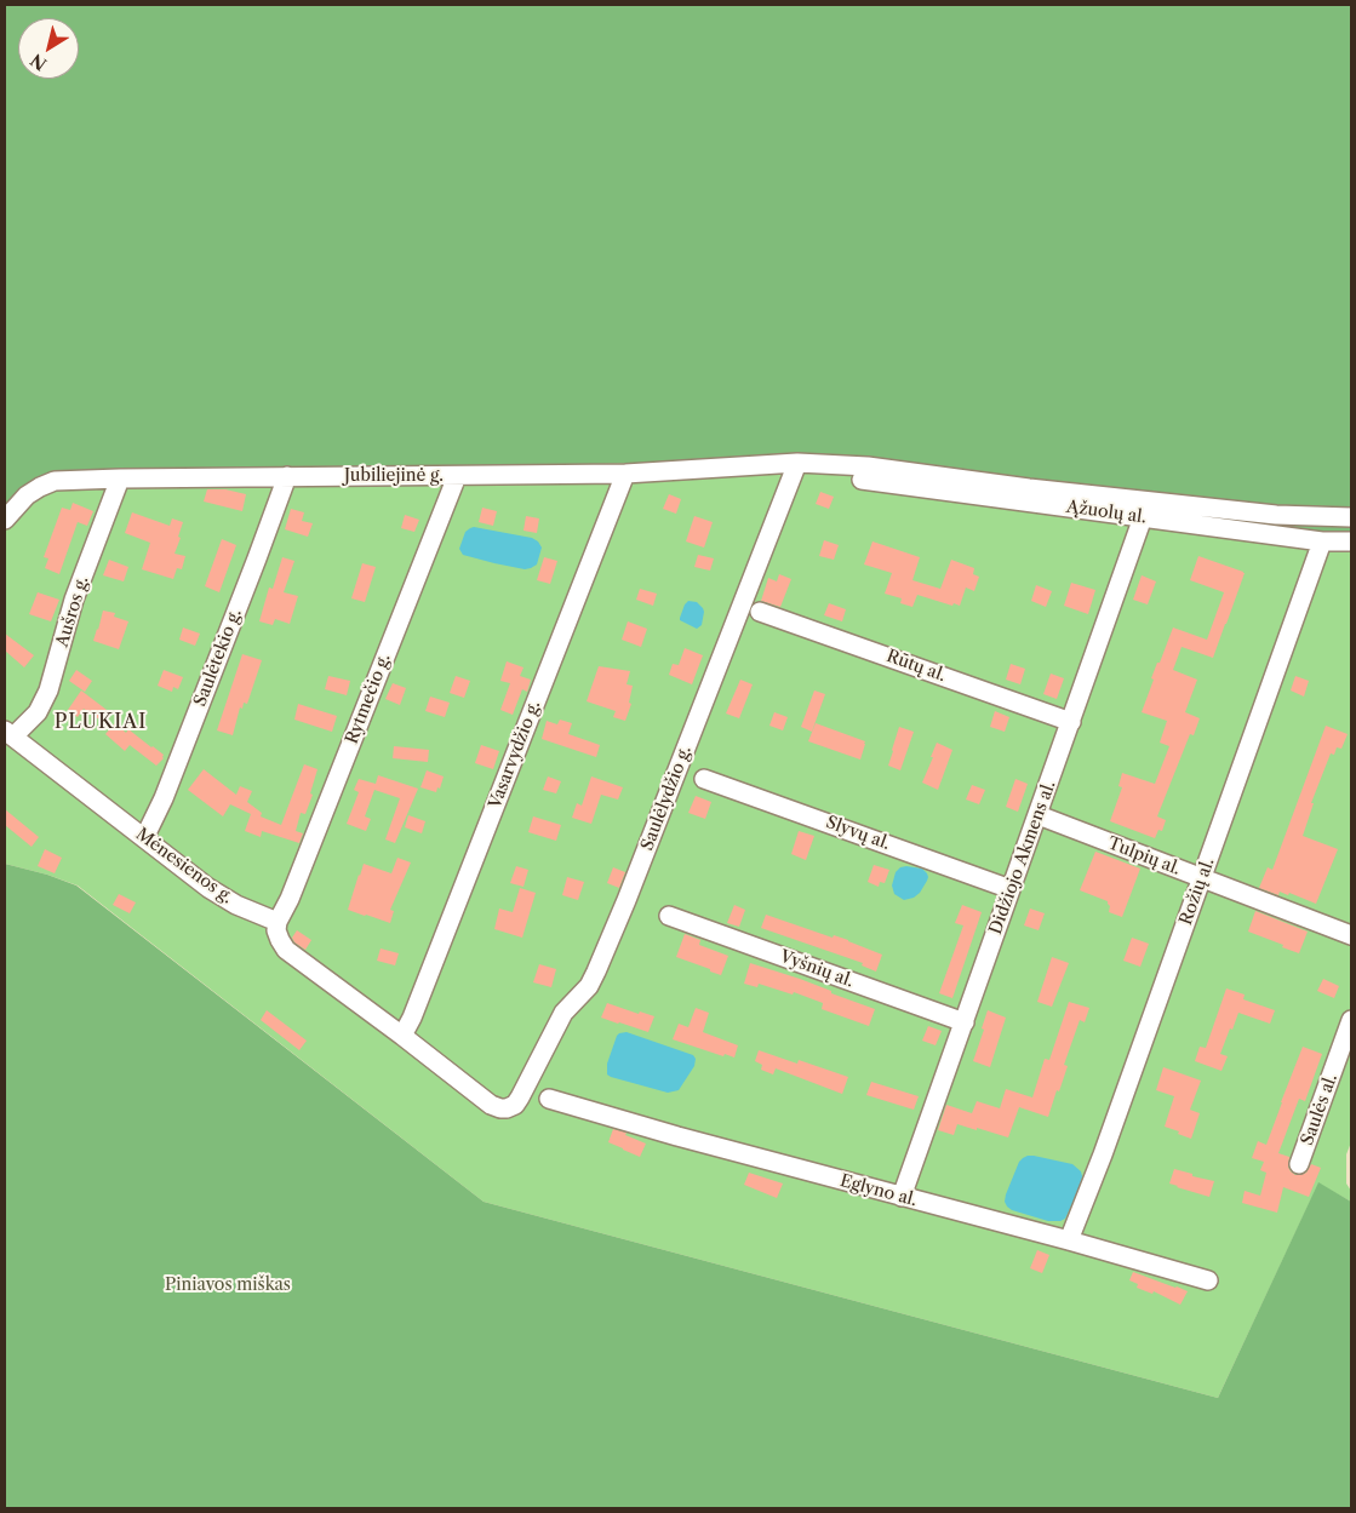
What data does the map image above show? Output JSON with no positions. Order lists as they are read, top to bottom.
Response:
{
  "streets": {
    "street": [
      "Jubiliejinė g.",
      "Ąžuolų al.",
      "Aušros g.",
      "Saulėtekio g.",
      "Rūtų al.",
      "Rytmečio g.",
      "Vasarvydžio g.",
      "Saulėlydžio g.",
      "Slyvų al.",
      "Tulpių al.",
      "Didžiojo Akmens al.",
      "Mėnesienos g.",
      "Rožių al.",
      "Vyšnių al.",
      "Saulės al.",
      "Eglyno al."
    ]
  },
  "crossings": [
    ["Jubiliejinė g.", "Aušros g."],
    ["Jubiliejinė g.", "Saulėtekio g."],
    ["Jubiliejinė g.", "Rytmečio g."],
    ["Jubiliejinė g.", "Vasarvydžio g."],
    ["Jubiliejinė g.", "Saulėlydžio g."],
    ["Ąžuolų al.", "Didžiojo Akmens al."],
    ["Ąžuolų al.", "Rožių al."],
    ["Aušros g.", "Mėnesienos g."],
    ["Saulėtekio g.", "Mėnesienos g."],
    ["Rūtų al.", "Didžiojo Akmens al."],
    ["Rytmečio g.", "Mėnesienos g."],
    ["Vasarvydžio g.", "Saulėlydžio g."],
    ["Slyvų al.", "Didžiojo Akmens al."],
    ["Tulpių al.", "Didžiojo Akmens al."],
    ["Tulpių al.", "Rožių al."],
    ["Didžiojo Akmens al.", "Vyšnių al."],
    ["Didžiojo Akmens al.", "Eglyno al."],
    ["Rožių al.", "Eglyno al."]
  ],
  "districts": ["PLUKIAI"],
  "parks": ["Piniavos miškas"],
  "north": "bottom left"
}
